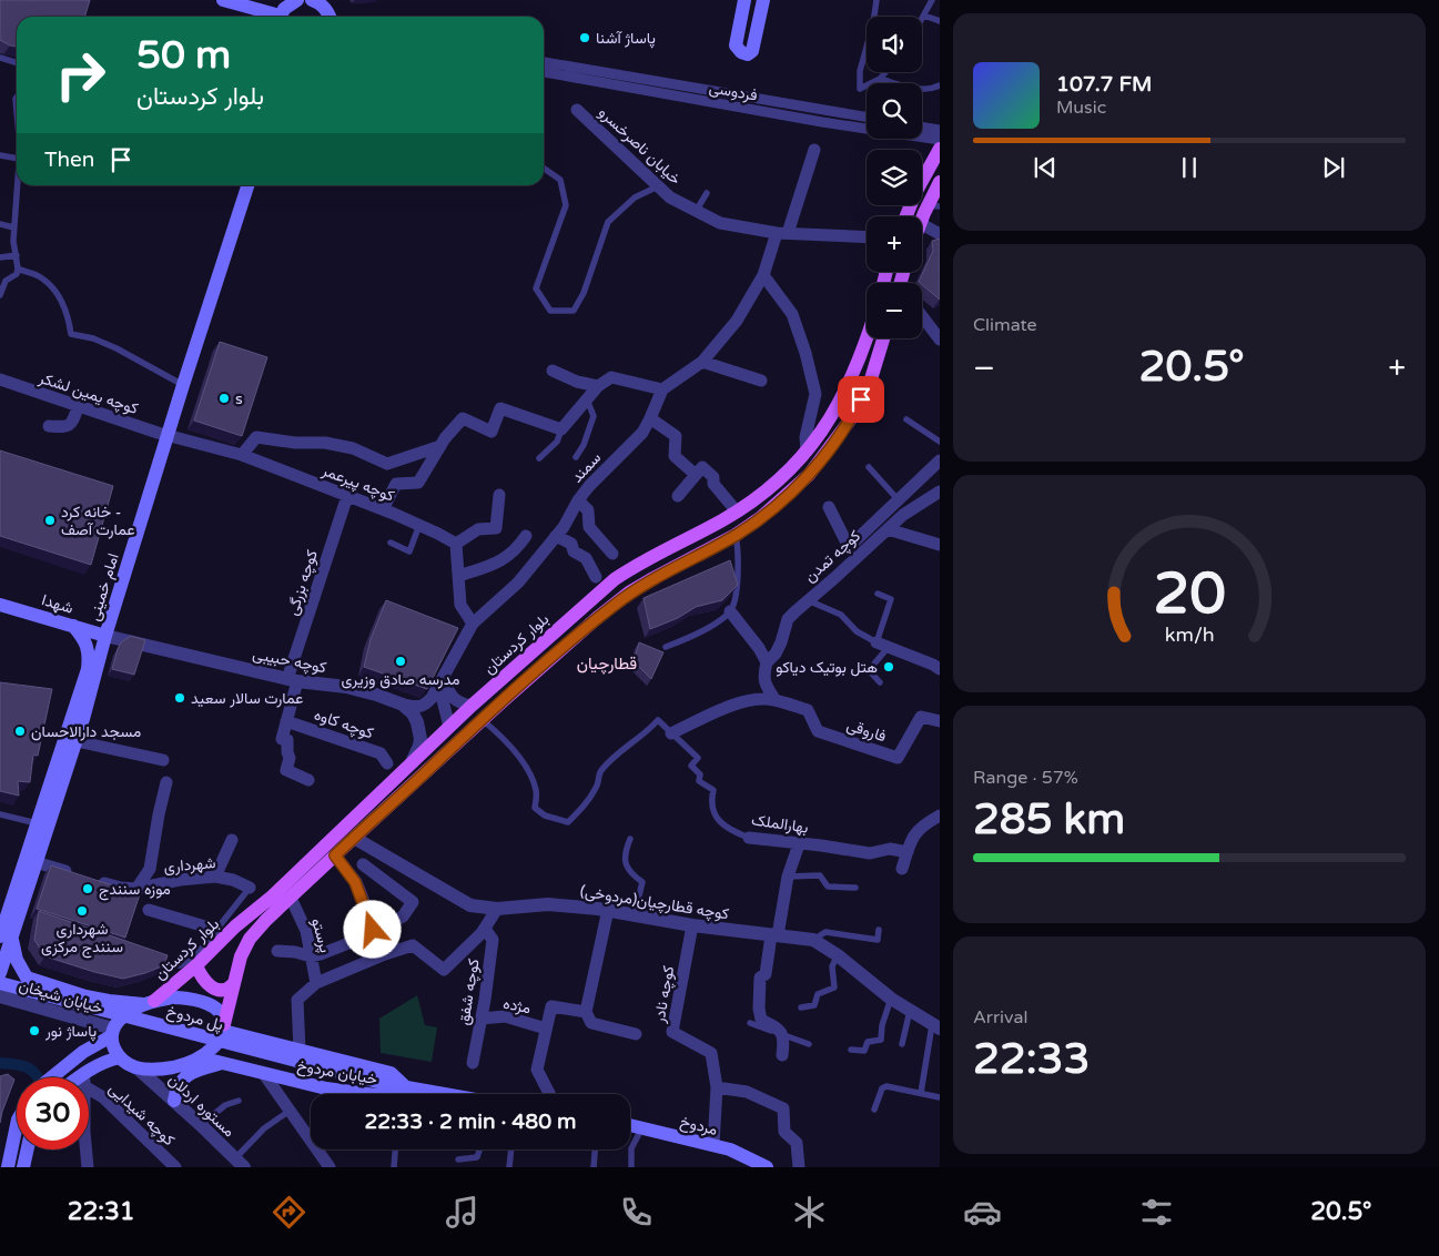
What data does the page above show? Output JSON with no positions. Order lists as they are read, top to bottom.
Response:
{
  "streets": {
    "main road": [
      "امام خمینی",
      "شهدا",
      "بلوار کردستان",
      "پل مردوخ",
      "خیابان مردوخ",
      "مردوخ"
    ],
    "street": [
      "فردوسی",
      "خیابان ناصرخسرو",
      "کوچه یمین لشکر",
      "سمند",
      "کوچه پیرعمر",
      "کوچه تمدن",
      "کوچه بزرگی",
      "کوچه حبیبی",
      "کوچه کاوه",
      "فاروقی",
      "بهارالملک",
      "شهرداری",
      "کوچه قطارچیان(مردوخی)",
      "پرستو",
      "کوچه شفق",
      "کوچه نادر",
      "خیابان شیخان",
      "مژده",
      "مستوره اردلان",
      "کوچه شیدایی"
    ]
  },
  "crossings": [
    ["کوچه یمین لشکر", "کوچه پیرعمر"],
    ["کوچه یمین لشکر", "امام خمینی"],
    ["سمند", "کوچه حبیبی"],
    ["کوچه پیرعمر", "کوچه بزرگی"],
    ["کوچه پیرعمر", "امام خمینی"],
    ["کوچه بزرگی", "کوچه حبیبی"],
    ["کوچه بزرگی", "کوچه کاوه"],
    ["امام خمینی", "شهدا"],
    ["امام خمینی", "کوچه حبیبی"],
    ["امام خمینی", "شهرداری"],
    ["شهدا", "کوچه حبیبی"],
    ["بلوار کردستان", "خیابان شیخان"],
    ["بلوار کردستان", "خیابان مردوخ"],
    ["بلوار کردستان", "مستوره اردلان"],
    ["کوچه قطارچیان(مردوخی)", "کوچه نادر"],
    ["کوچه شفق", "مژده"],
    ["کوچه نادر", "مردوخ"],
    ["خیابان شیخان", "خیابان مردوخ"],
    ["خیابان شیخان", "مستوره اردلان"],
    ["خیابان مردوخ", "مستوره اردلان"]
  ],
  "districts": ["قطارچیان"],
  "places": [
    "پاساژ آشنا",
    "s",
    "خانه کرد - عمارت آصف",
    "مدرسه صادق وزیری",
    "هتل بوتیک دیاکو",
    "عمارت سالار سعید",
    "مسجد دارالاحسان",
    "موزه سنندج",
    "شهرداری سنندج مرکزی",
    "پاساژ نور"
  ],
  "page": {
    "map_buttons": ["+", "−"],
    "turn": ["50 m", "بلوار کردستان"],
    "song": ["107.7 FM", "Music"],
    "then": "Then",
    "tile": [
      "Climate",
      ["Range · 57%", "285 km"],
      ["Arrival", "22:33"]
    ],
    "heat": ["−", "20.5°", "+"],
    "limit": "30",
    "trip": "22:33 · 2 min · 480 m",
    "tabs": ["22:31", "20.5°"],
    "gauge": ["20", "km/h"]
  }
}
